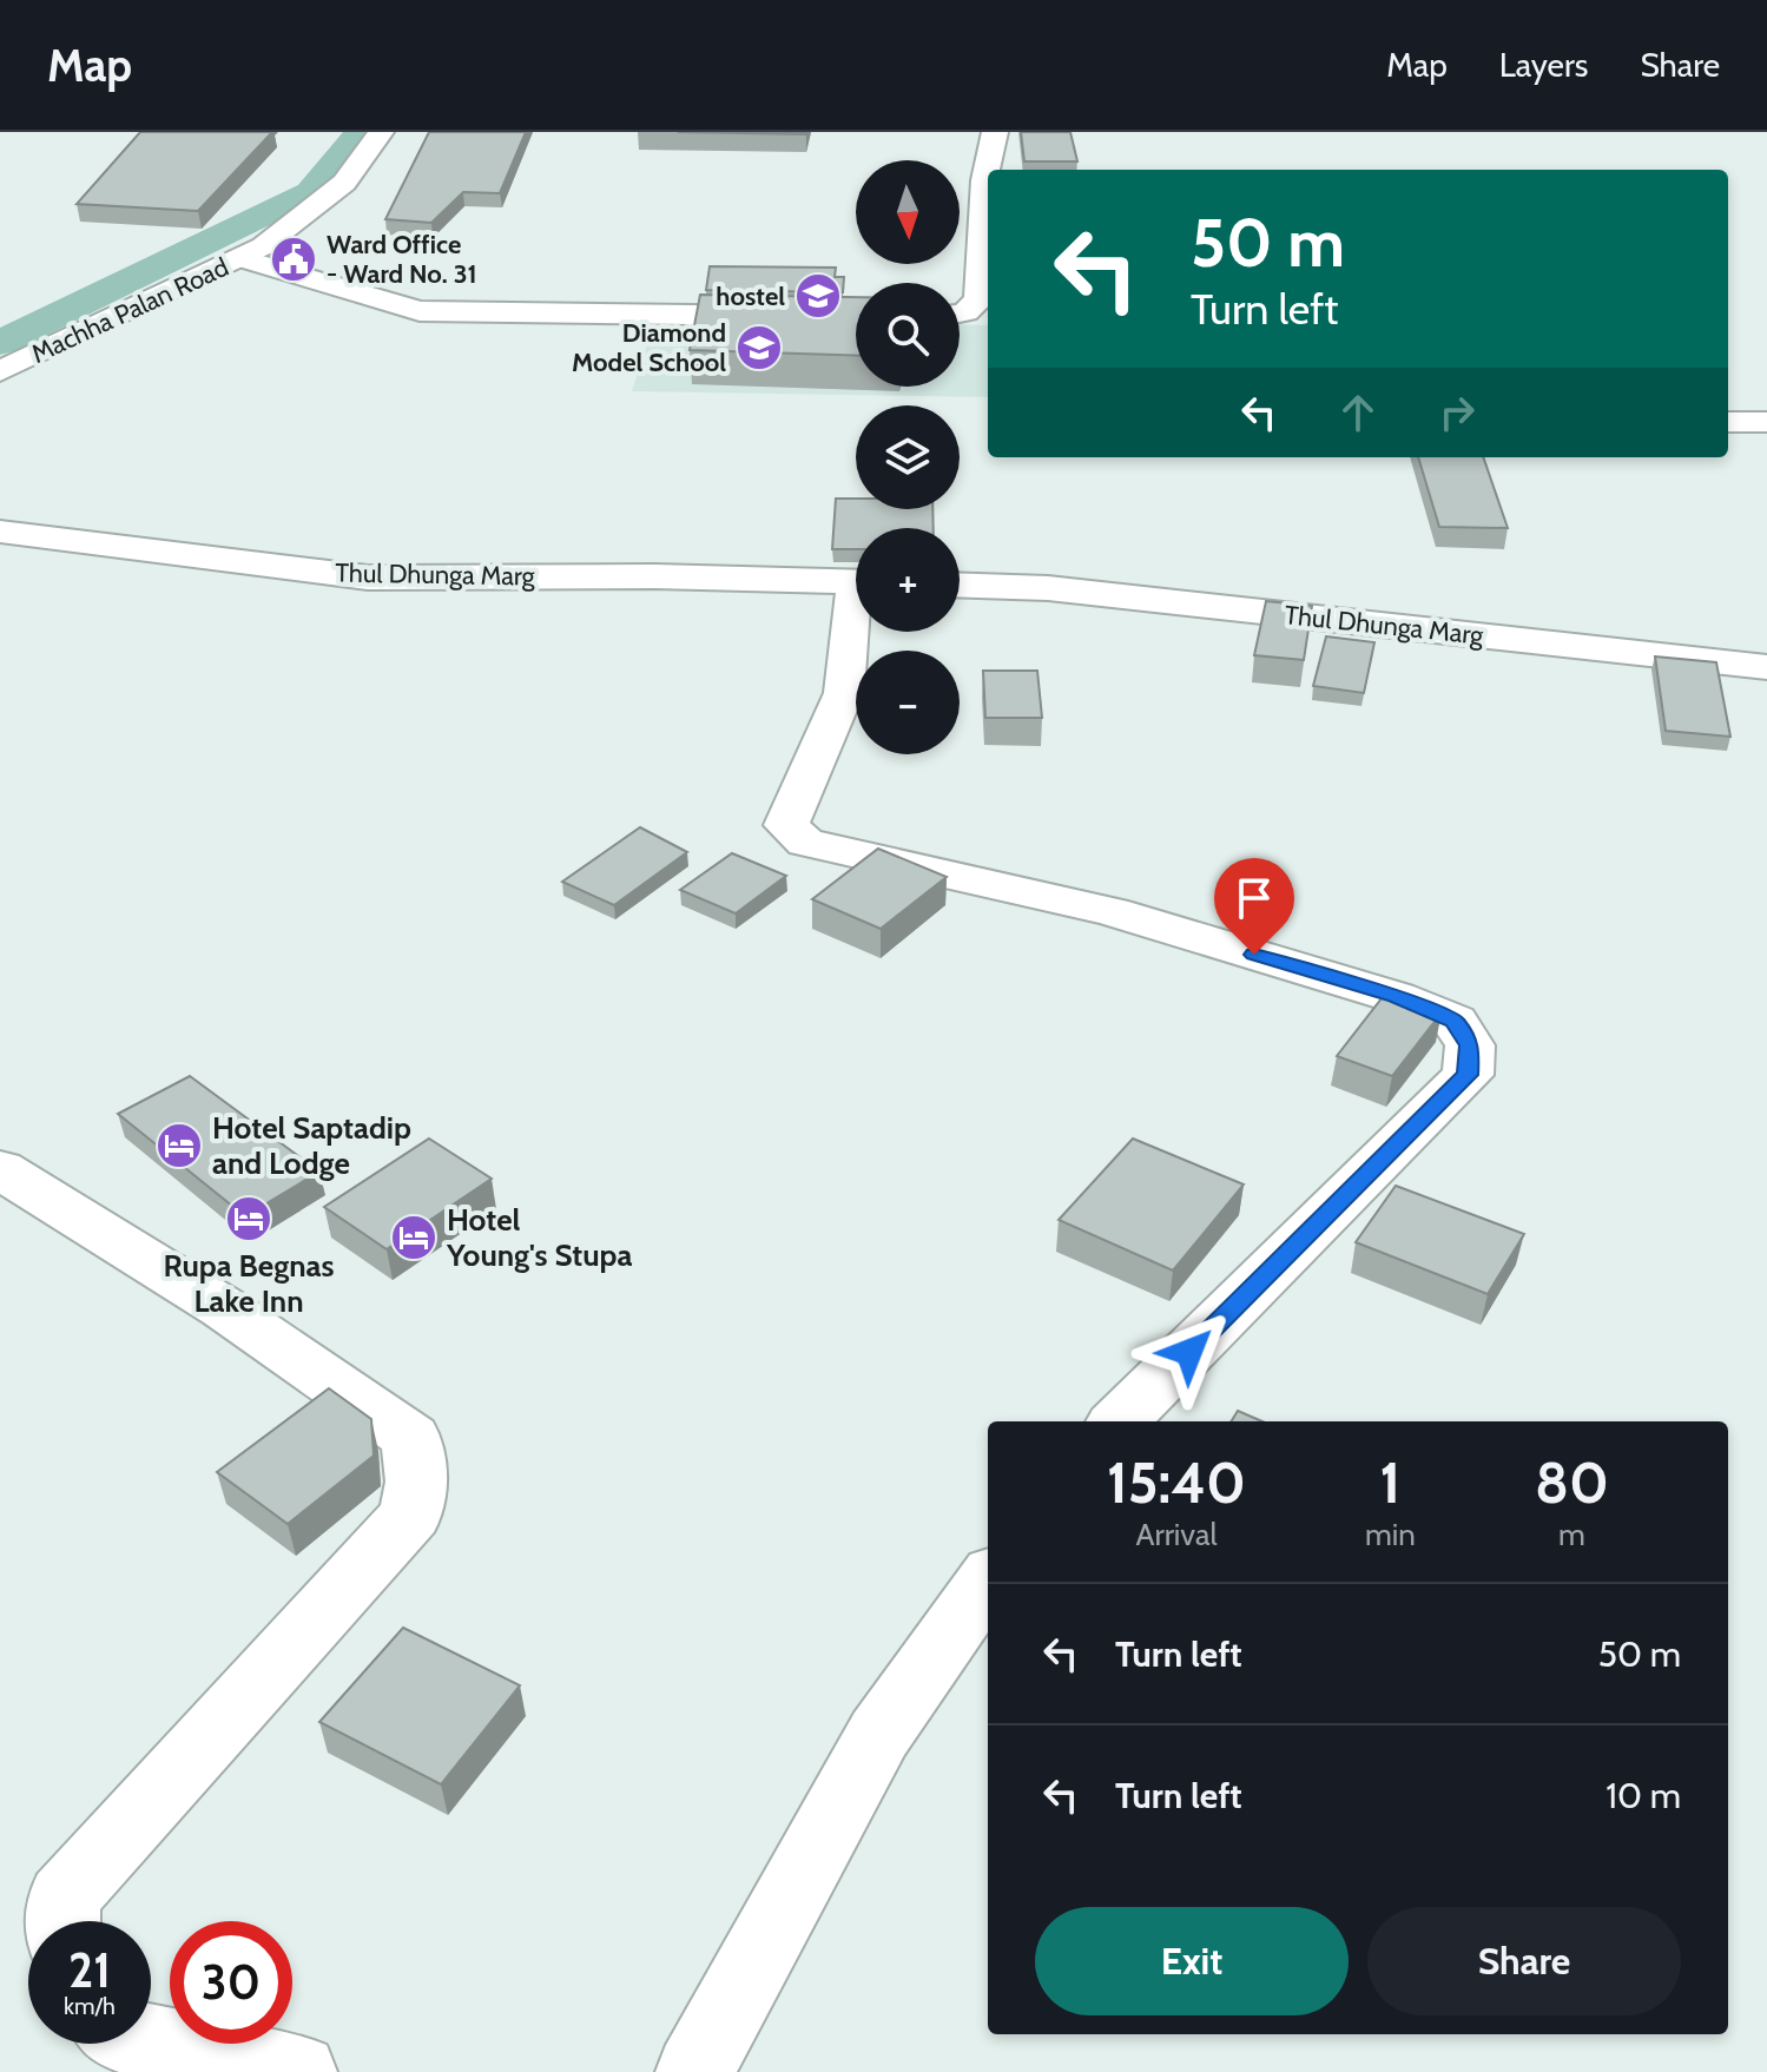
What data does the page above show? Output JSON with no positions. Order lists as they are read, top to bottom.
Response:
{
  "streets": {
    "street": ["Machha Palan Road", "Thul Dhunga Marg"]
  },
  "places": {
    "public building": ["Ward Office - Ward No. 31"],
    "school or university": ["hostel", "Diamond Model School"],
    "hotel": ["Hotel Saptadip and Lodge", "Rupa Begnas Lake Inn", "Hotel Young's Stupa"]
  },
  "north": "bottom",
  "page": {
    "header": "Map",
    "nav": ["Map", "Layers", "Share"],
    "map_buttons": ["+", "−"],
    "turn": ["50 m", "Turn left"],
    "eta": [
      "15:40",
      "Arrival",
      "1",
      "min",
      "80",
      "m"
    ],
    "list": [
      {
        "name": "Turn left",
        "value": "50 m"
      },
      {
        "name": "Turn left",
        "value": "10 m"
      }
    ],
    "buttons": ["Exit", "Share"],
    "speed": "21 km/h",
    "limit": "30"
  }
}
